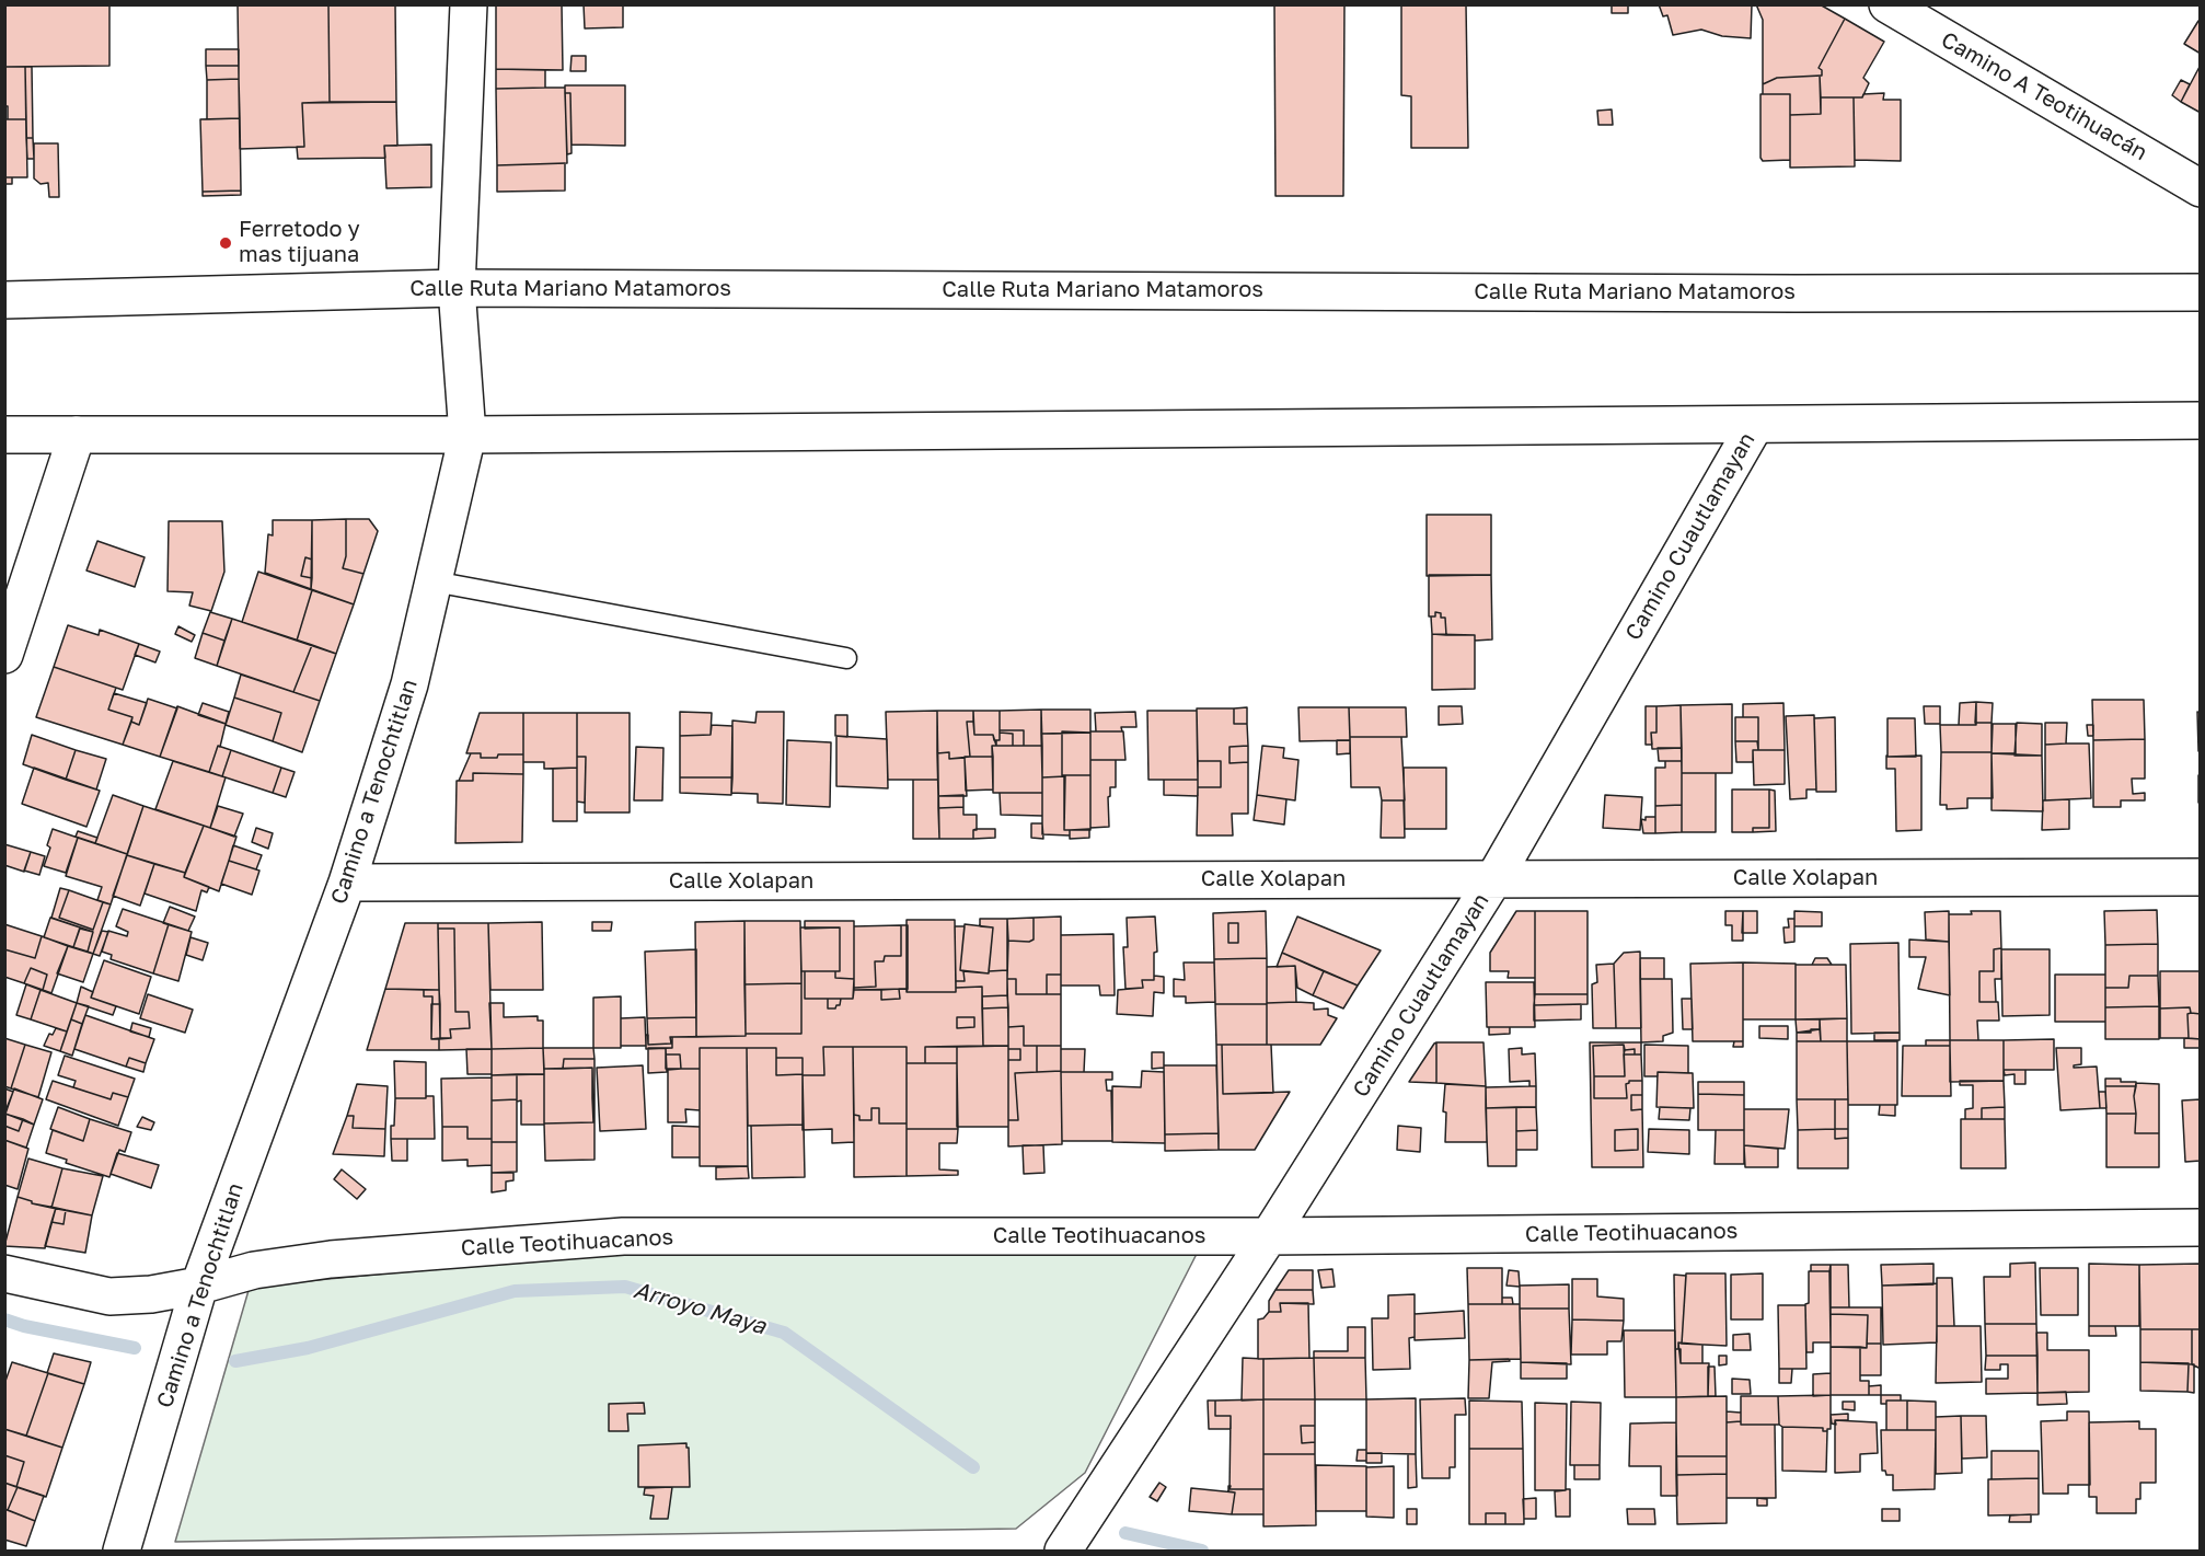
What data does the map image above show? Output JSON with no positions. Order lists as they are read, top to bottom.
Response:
{
  "streets": {
    "street": [
      "Camino A Teotihuacán",
      "Calle Ruta Mariano Matamoros",
      "Camino Cuautlamayan",
      "Camino a Tenochtitlan",
      "Calle Xolapan",
      "Calle Teotihuacanos"
    ]
  },
  "crossings": [
    ["Calle Ruta Mariano Matamoros", "Camino a Tenochtitlan"],
    ["Camino Cuautlamayan", "Calle Xolapan"],
    ["Camino Cuautlamayan", "Calle Teotihuacanos"],
    ["Camino a Tenochtitlan", "Calle Xolapan"],
    ["Camino a Tenochtitlan", "Calle Teotihuacanos"]
  ],
  "water": ["Arroyo Maya"],
  "places": ["Ferretodo y mas tijuana"]
}
